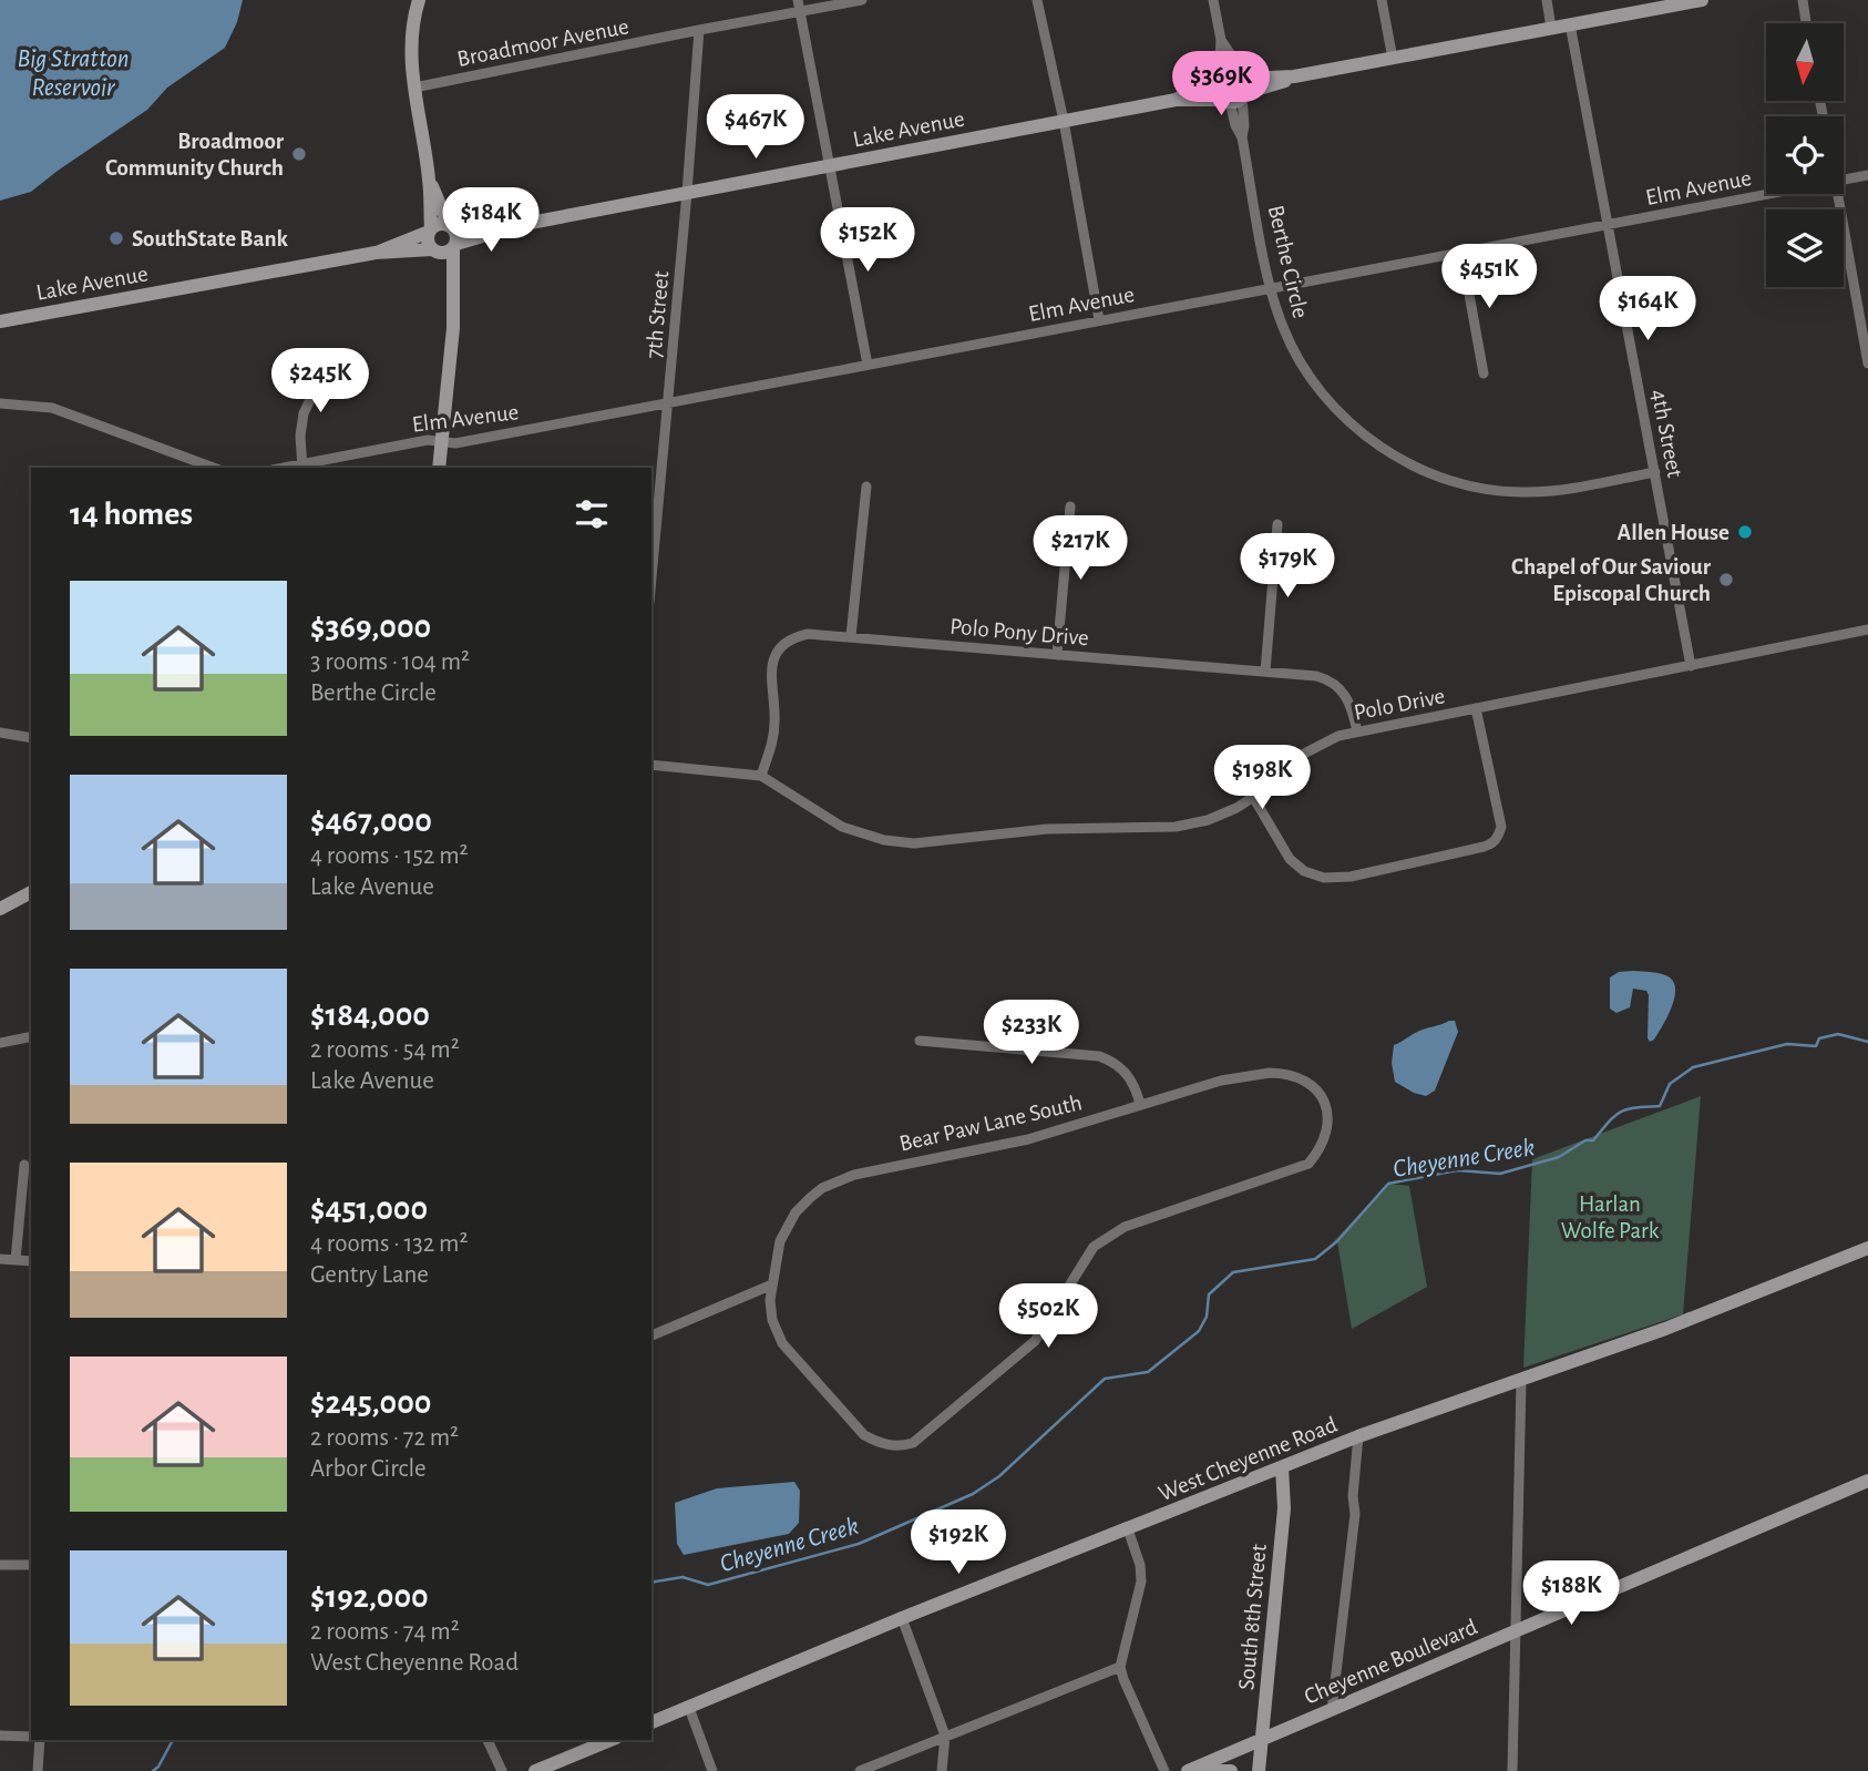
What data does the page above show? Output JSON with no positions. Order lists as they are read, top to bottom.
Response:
{
  "streets": {
    "main road": [
      "Lake Avenue",
      "West Cheyenne Road",
      "South 8th Street",
      "Cheyenne Boulevard"
    ],
    "street": [
      "Broadmoor Avenue",
      "Elm Avenue",
      "Berthe Circle",
      "7th Street",
      "4th Street",
      "Polo Pony Drive",
      "Polo Drive",
      "Bear Paw Lane South"
    ]
  },
  "crossings": [
    ["Broadmoor Avenue", "7th Street"],
    ["Lake Avenue", "Berthe Circle"],
    ["Lake Avenue", "7th Street"],
    ["Lake Avenue", "4th Street"],
    ["Elm Avenue", "Berthe Circle"],
    ["Elm Avenue", "7th Street"],
    ["Elm Avenue", "4th Street"],
    ["Berthe Circle", "4th Street"],
    ["4th Street", "Polo Drive"],
    ["Polo Pony Drive", "Polo Drive"],
    ["West Cheyenne Road", "South 8th Street"],
    ["South 8th Street", "Cheyenne Boulevard"]
  ],
  "water": ["Big Stratton Reservoir", "Cheyenne Creek"],
  "parks": ["Harlan Wolfe Park"],
  "places": [
    "Broadmoor Community Church",
    "SouthState Bank",
    "Allen House",
    "Chapel of Our Saviour Episcopal Church"
  ],
  "north": "bottom",
  "page": {
    "price": [
      "$369K",
      "$467K",
      "$184K",
      "$152K",
      "$451K",
      "$164K",
      "$245K",
      "$217K",
      "$179K",
      "$198K",
      "$233K",
      "$502K",
      "$192K",
      "$188K"
    ],
    "heading": "14 homes",
    "list": [
      {
        "name": "$369,000",
        "note": "3 rooms · 104 m² · Berthe Circle"
      },
      {
        "name": "$467,000",
        "note": "4 rooms · 152 m² · Lake Avenue"
      },
      {
        "name": "$184,000",
        "note": "2 rooms · 54 m² · Lake Avenue"
      },
      {
        "name": "$451,000",
        "note": "4 rooms · 132 m² · Gentry Lane"
      },
      {
        "name": "$245,000",
        "note": "2 rooms · 72 m² · Arbor Circle"
      },
      {
        "name": "$192,000",
        "note": "2 rooms · 74 m² · West Cheyenne Road"
      }
    ]
  }
}
